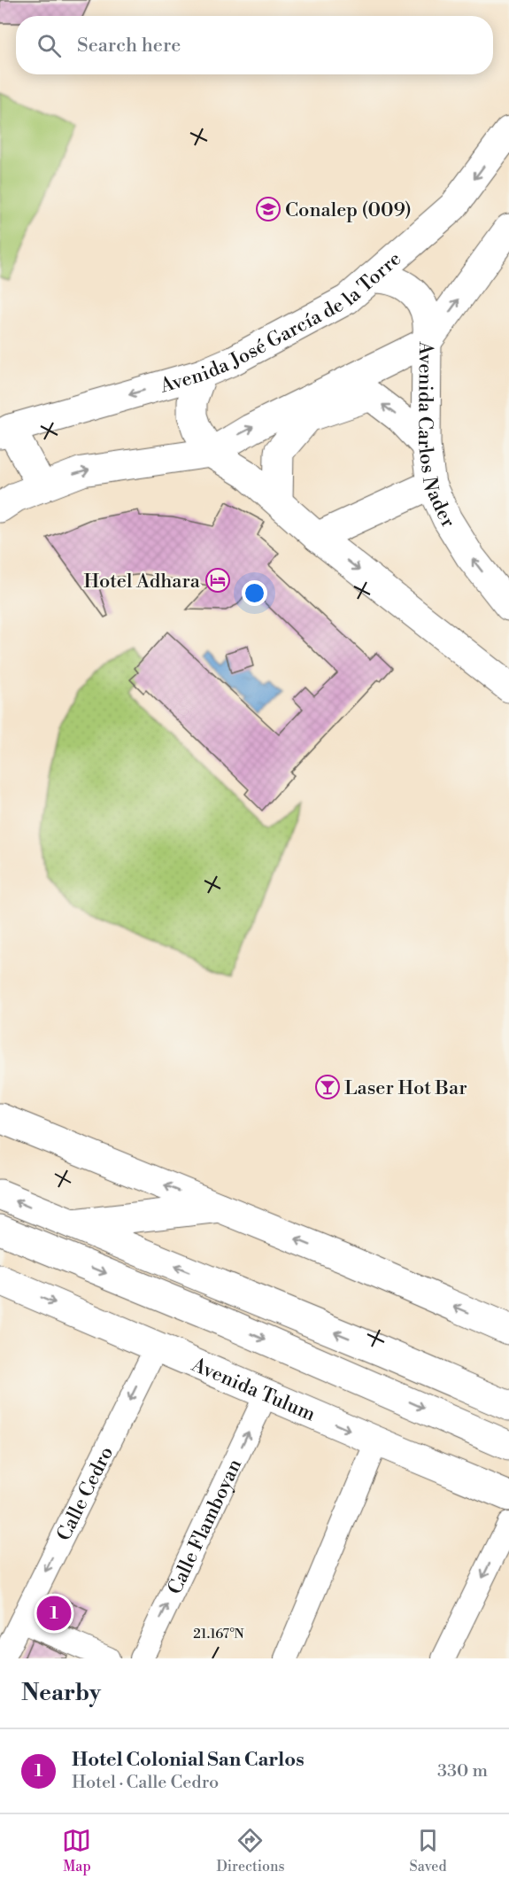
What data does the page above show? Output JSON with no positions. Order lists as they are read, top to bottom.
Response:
{
  "streets": {
    "street": [
      "Avenida José García de la Torre",
      "Avenida Carlos Nader",
      "Avenida Tulum",
      "Calle Cedro",
      "Calle Flamboyan"
    ]
  },
  "crossings": [
    ["Avenida José García de la Torre", "Avenida Carlos Nader"],
    ["Avenida Tulum", "Calle Cedro"],
    ["Avenida Tulum", "Calle Flamboyan"]
  ],
  "one_way": ["Calle Cedro"],
  "places": {
    "school or university": ["Conalep (009)"],
    "hotel": ["Hotel Adhara"],
    "bar": ["Laser Hot Bar"]
  },
  "page": {
    "search": "Search here",
    "pins": "1",
    "heading": "Nearby",
    "list": [
      {
        "mark": "1",
        "name": "Hotel Colonial San Carlos",
        "note": "Hotel · Calle Cedro",
        "value": "330 m"
      }
    ],
    "nav": ["Map", "Directions", "Saved"]
  },
  "coordinates": ["21.167°N"]
}
